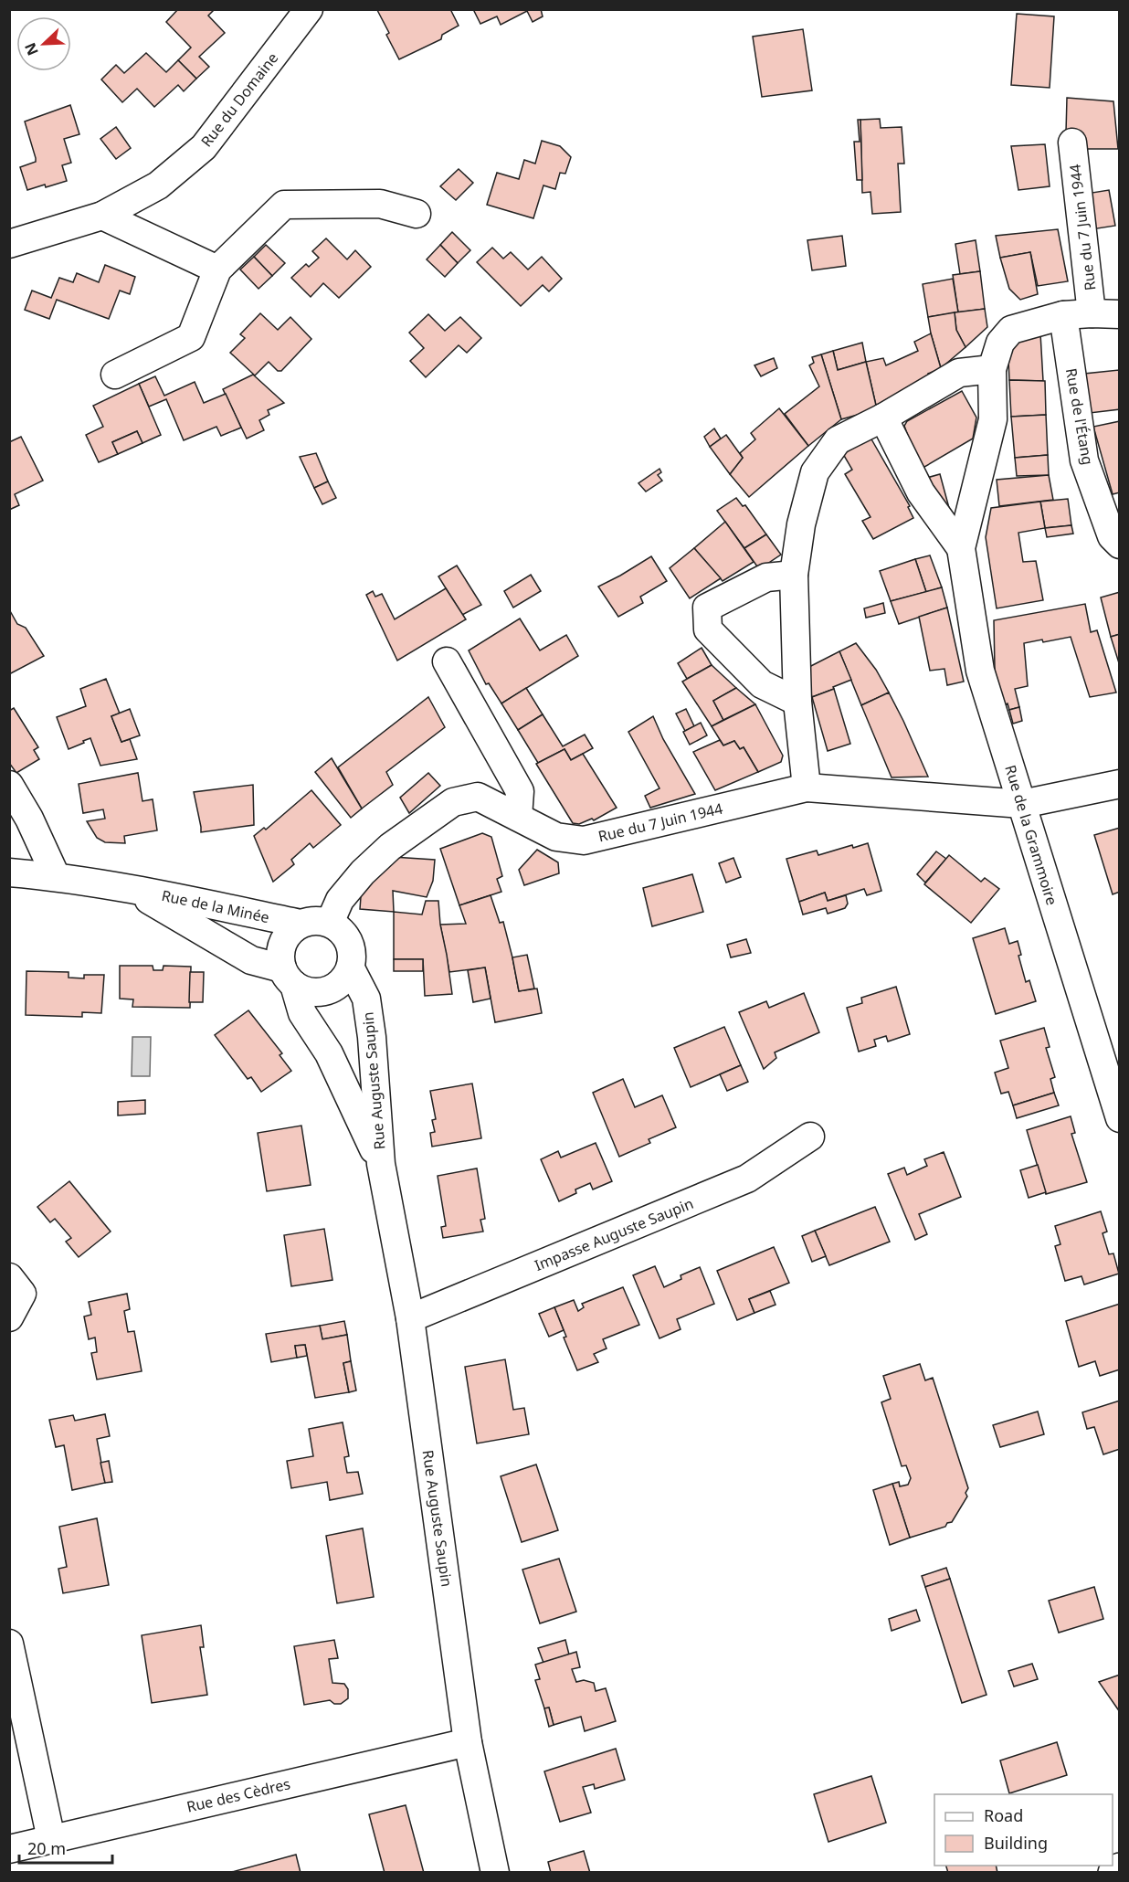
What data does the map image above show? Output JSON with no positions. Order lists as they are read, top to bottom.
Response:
{
  "streets": {
    "street": [
      "Rue du Domaine",
      "Rue du 7 Juin 1944",
      "Rue de l'Étang",
      "Rue de la Grammoire",
      "Rue de la Minée",
      "Rue Auguste Saupin",
      "Impasse Auguste Saupin",
      "Rue des Cèdres"
    ]
  },
  "crossings": [
    ["Rue du 7 Juin 1944", "Rue de l'Étang"],
    ["Rue du 7 Juin 1944", "Rue de la Grammoire"],
    ["Rue du 7 Juin 1944", "Rue de la Minée"],
    ["Rue du 7 Juin 1944", "Rue Auguste Saupin"],
    ["Rue de la Minée", "Rue Auguste Saupin"],
    ["Rue Auguste Saupin", "Impasse Auguste Saupin"],
    ["Rue Auguste Saupin", "Rue des Cèdres"]
  ],
  "legend": ["Road", "Building"],
  "scale_bar": "20 m",
  "north": "bottom left"
}
